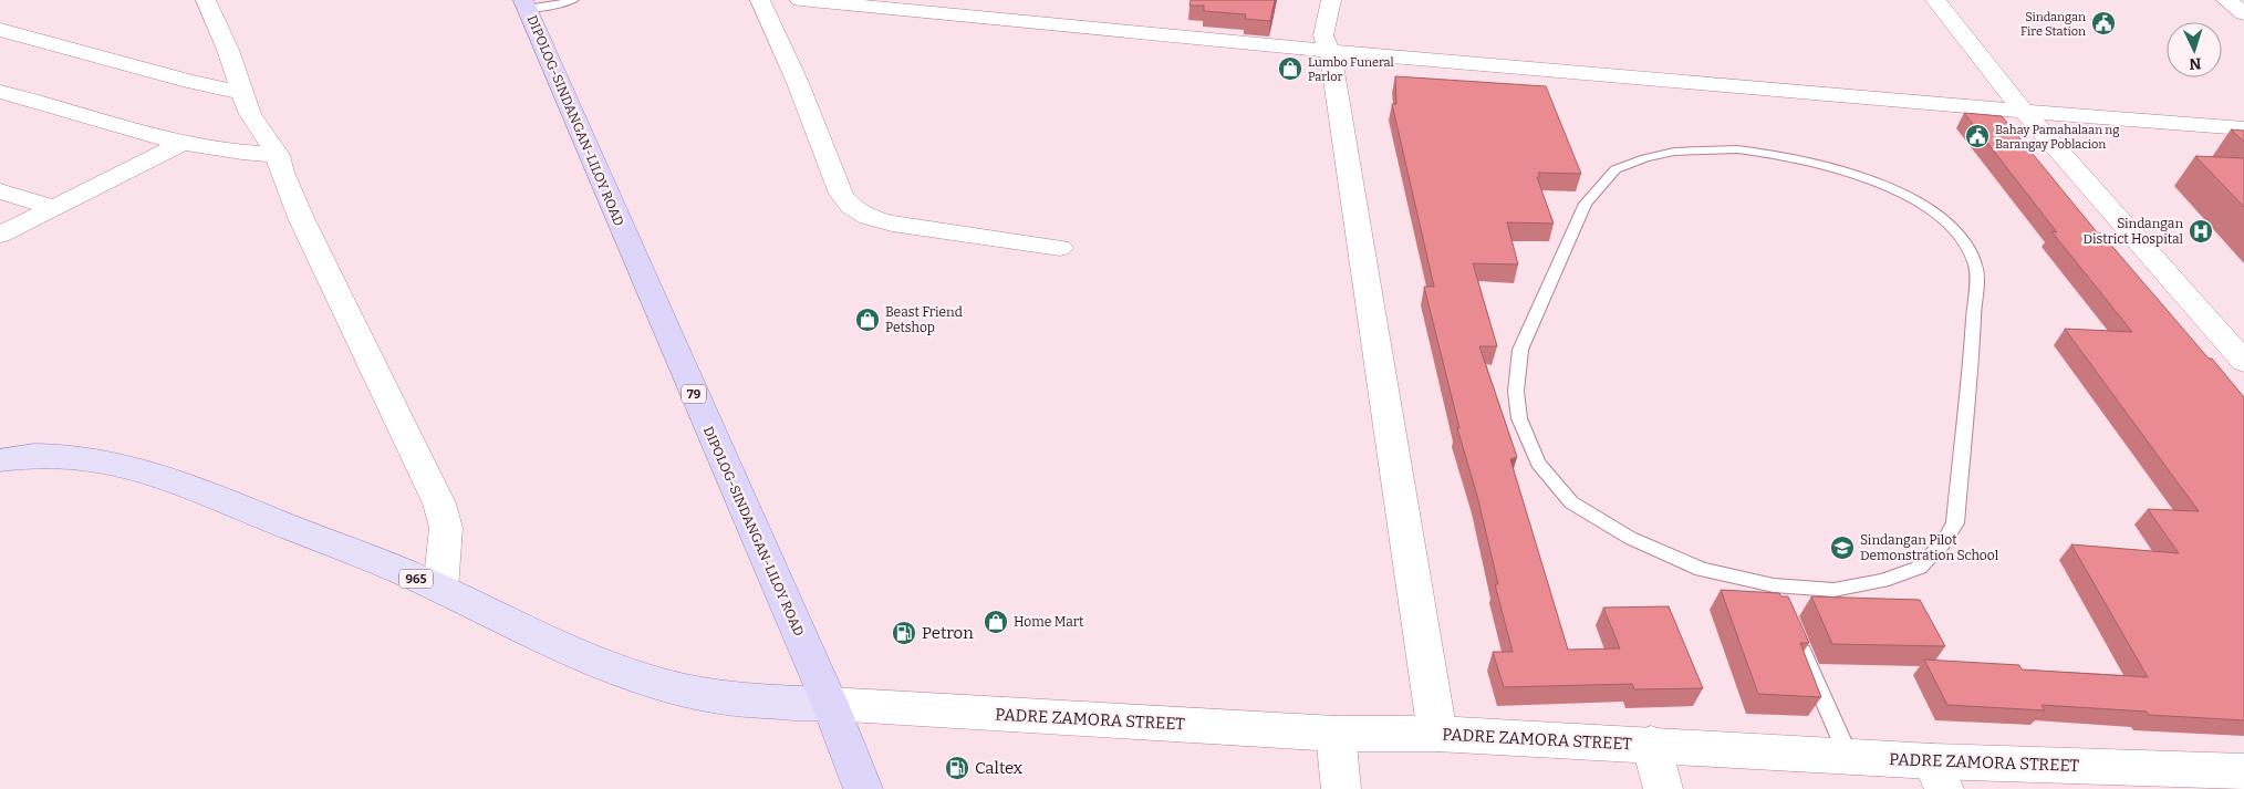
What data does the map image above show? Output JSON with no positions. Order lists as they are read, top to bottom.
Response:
{
  "streets": {
    "highway": ["DIPOLOG-SINDANGAN-LILOY ROAD", "79"],
    "main road": ["965"],
    "street": ["PADRE ZAMORA STREET"]
  },
  "crossings": [
    ["DIPOLOG-SINDANGAN-LILOY ROAD", "965"],
    ["DIPOLOG-SINDANGAN-LILOY ROAD", "PADRE ZAMORA STREET"],
    ["965", "PADRE ZAMORA STREET"]
  ],
  "places": {
    "public building": ["Sindangan Fire Station", "Bahay Pamahalaan ng Barangay Poblacion"],
    "shop": ["Lumbo Funeral Parlor", "Beast Friend Petshop", "Home Mart"],
    "hospital": ["Sindangan District Hospital"],
    "school or university": ["Sindangan Pilot Demonstration School"],
    "fuel station": ["Petron", "Caltex"]
  },
  "north": "bottom"
}
